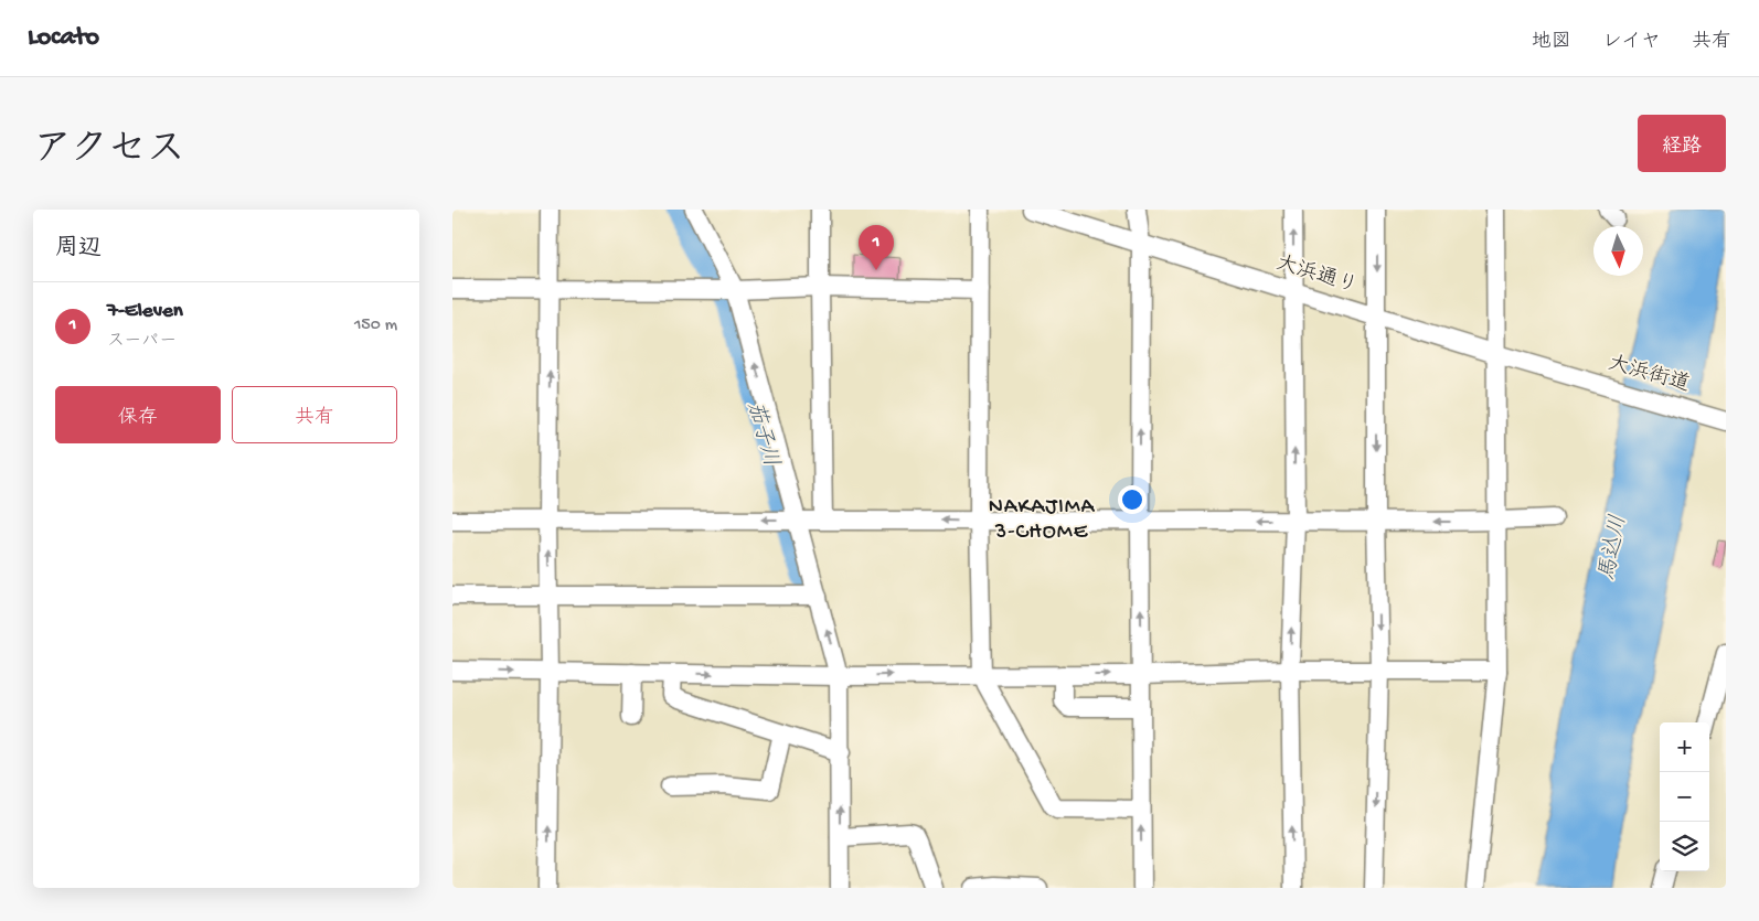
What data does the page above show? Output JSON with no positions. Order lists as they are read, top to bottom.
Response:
{
  "streets": {
    "street": ["大浜通り", "大浜街道"]
  },
  "crossings": [
    ["大浜通り", "大浜街道"]
  ],
  "districts": ["NAKAJIMA 3-CHOME"],
  "water": ["茄子川", "馬込川"],
  "north": "bottom",
  "page": {
    "header": "Locato",
    "nav": ["地図", "レイヤ", "共有"],
    "title": "アクセス",
    "buttons": [
      "経路",
      ["保存", "共有"]
    ],
    "heading": "周辺",
    "pins": "1",
    "list": [
      {
        "mark": "1",
        "name": "7-Eleven",
        "note": "スーパー",
        "value": "150 m"
      }
    ],
    "map_buttons": ["+", "−"]
  }
}
